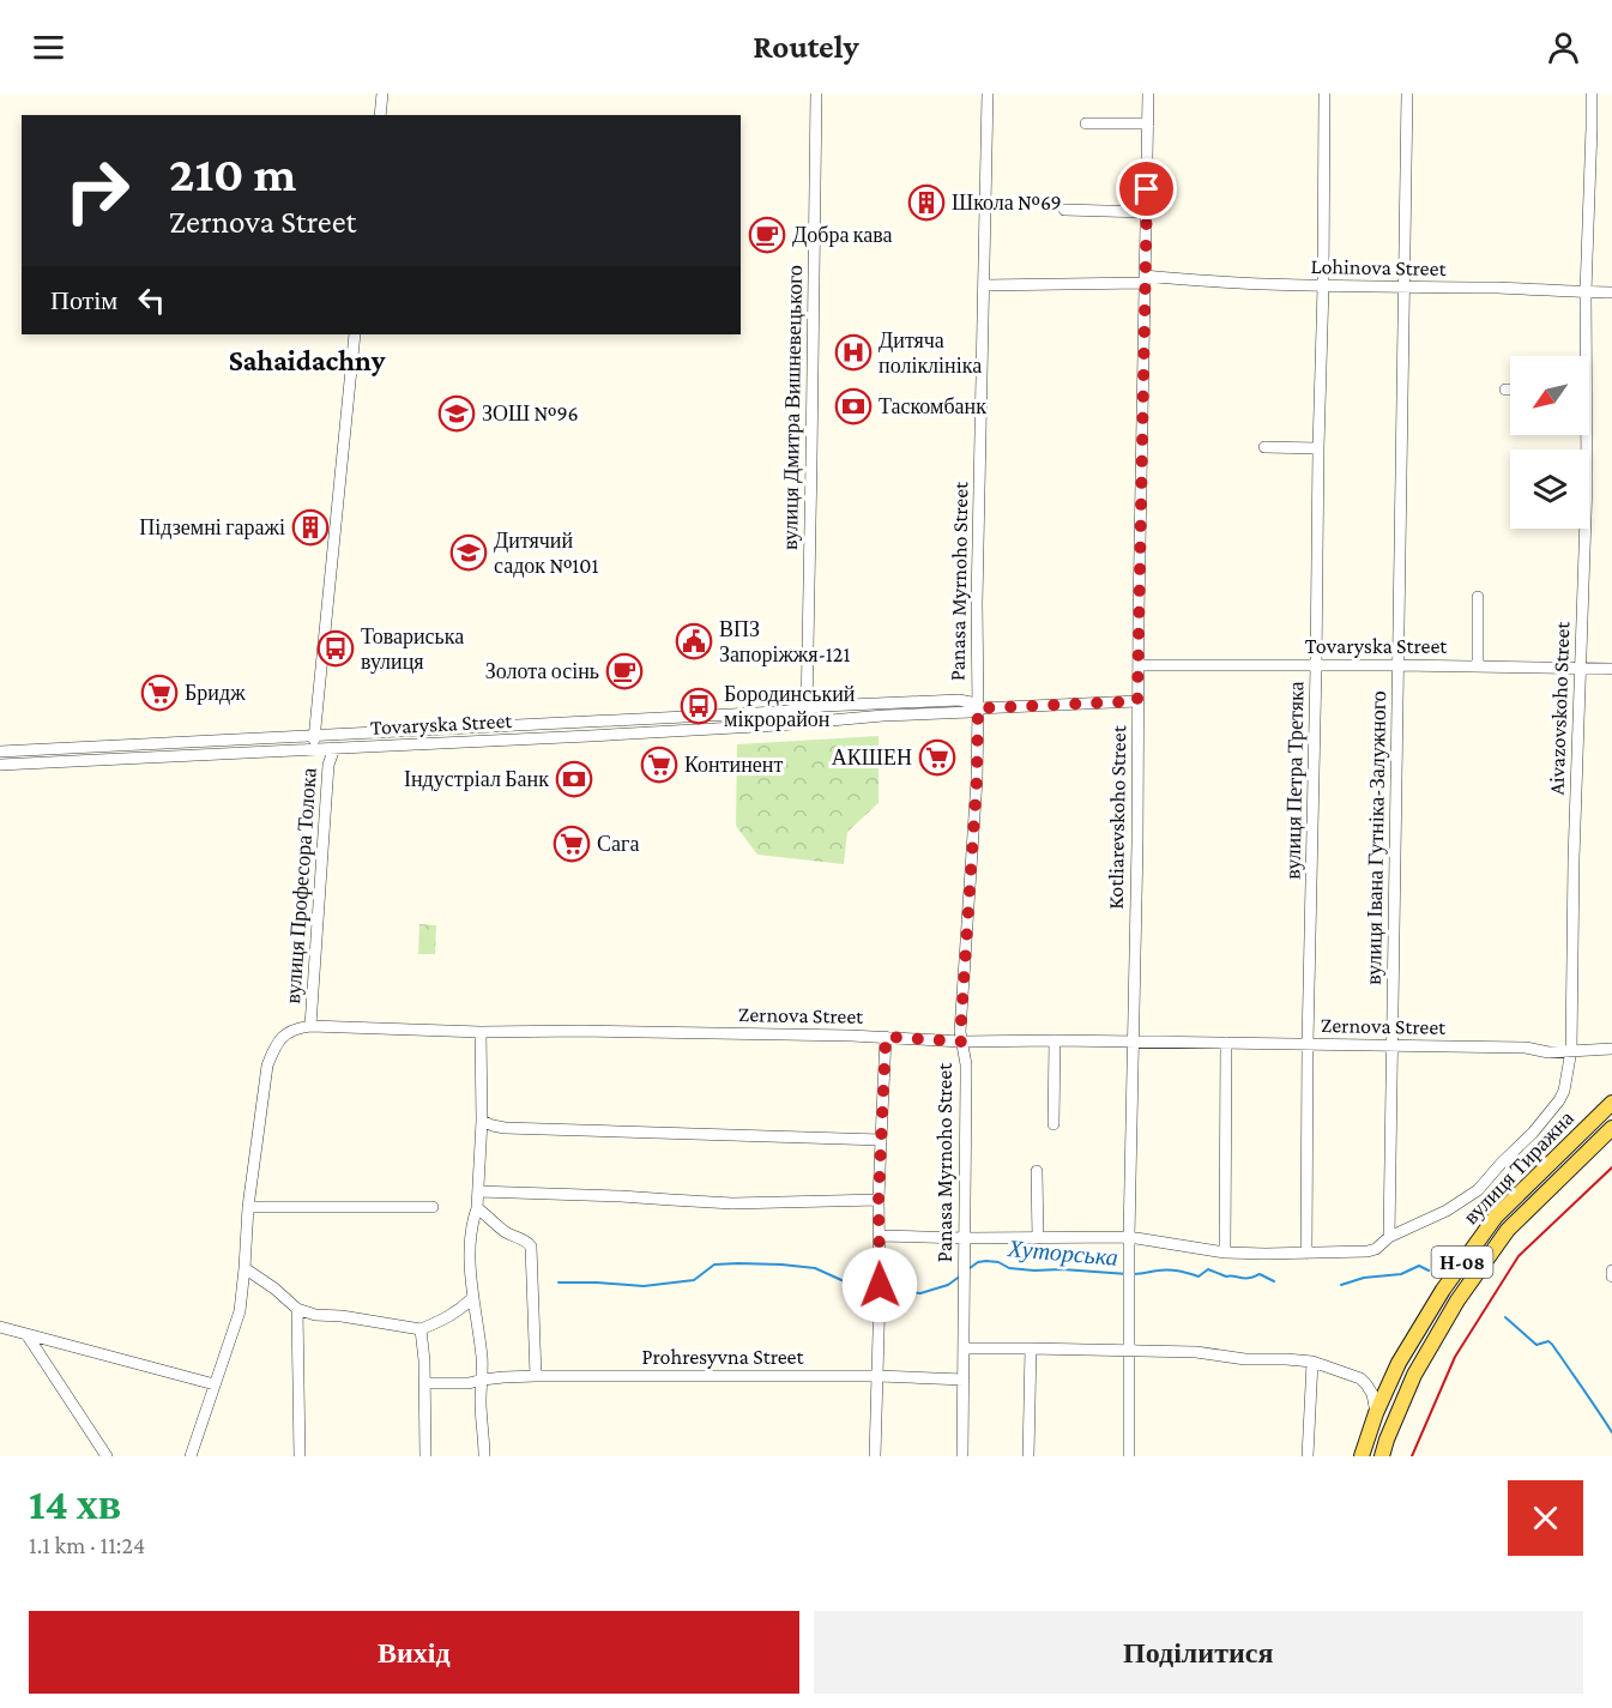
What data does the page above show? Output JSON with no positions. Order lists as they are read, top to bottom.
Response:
{
  "streets": {
    "main road": ["вулиця Тиражна", "Н-08"],
    "street": [
      "Lohinova Street",
      "вулиця Дмитра Вишневецького",
      "Panasa Myrnoho Street",
      "Tovaryska Street",
      "Aivazovskoho Street",
      "вулиця Петра Третяка",
      "Kotliarevskoho Street",
      "вулиця Івана Гутніка-Залужного",
      "вулиця Професора Толока",
      "Zernova Street",
      "Prohresyvna Street"
    ]
  },
  "crossings": [
    ["Lohinova Street", "Panasa Myrnoho Street"],
    ["Lohinova Street", "Aivazovskoho Street"],
    ["Lohinova Street", "вулиця Петра Третяка"],
    ["Lohinova Street", "Kotliarevskoho Street"],
    ["Lohinova Street", "вулиця Івана Гутніка-Залужного"],
    ["вулиця Дмитра Вишневецького", "Tovaryska Street"],
    ["Panasa Myrnoho Street", "Tovaryska Street"],
    ["Panasa Myrnoho Street", "Zernova Street"],
    ["Panasa Myrnoho Street", "Prohresyvna Street"],
    ["Tovaryska Street", "Aivazovskoho Street"],
    ["Tovaryska Street", "вулиця Петра Третяка"],
    ["Tovaryska Street", "Kotliarevskoho Street"],
    ["Tovaryska Street", "вулиця Івана Гутніка-Залужного"],
    ["Tovaryska Street", "вулиця Професора Толока"],
    ["Aivazovskoho Street", "вулиця Івана Гутніка-Залужного"],
    ["Aivazovskoho Street", "Zernova Street"],
    ["вулиця Петра Третяка", "Zernova Street"],
    ["Kotliarevskoho Street", "Zernova Street"],
    ["вулиця Івана Гутніка-Залужного", "Zernova Street"],
    ["вулиця Професора Толока", "Zernova Street"]
  ],
  "districts": ["Sahaidachny"],
  "water": ["Хуторська"],
  "places": {
    "building": ["Школа №69", "Підземні гаражі"],
    "cafe": ["Добра кава", "Золота осінь"],
    "hospital": ["Дитяча поліклініка"],
    "bank": ["Таскомбанк", "Індустріал Банк"],
    "school or university": ["ЗОШ №96", "Дитячий садок №101"],
    "public building": ["ВПЗ Запоріжжя-121"],
    "bus stop": ["Товариська вулиця", "Бородинський мікрорайон"],
    "supermarket": [
      "Бридж",
      "АКШЕН",
      "Континент",
      "Сага"
    ]
  },
  "north": "bottom left",
  "page": {
    "header": "Routely",
    "turn": ["210 m", "Zernova Street"],
    "then": "Потім",
    "heading": ["14 хв", "1.1 km · 11:24"],
    "buttons": ["Вихід", "Поділитися"]
  }
}
